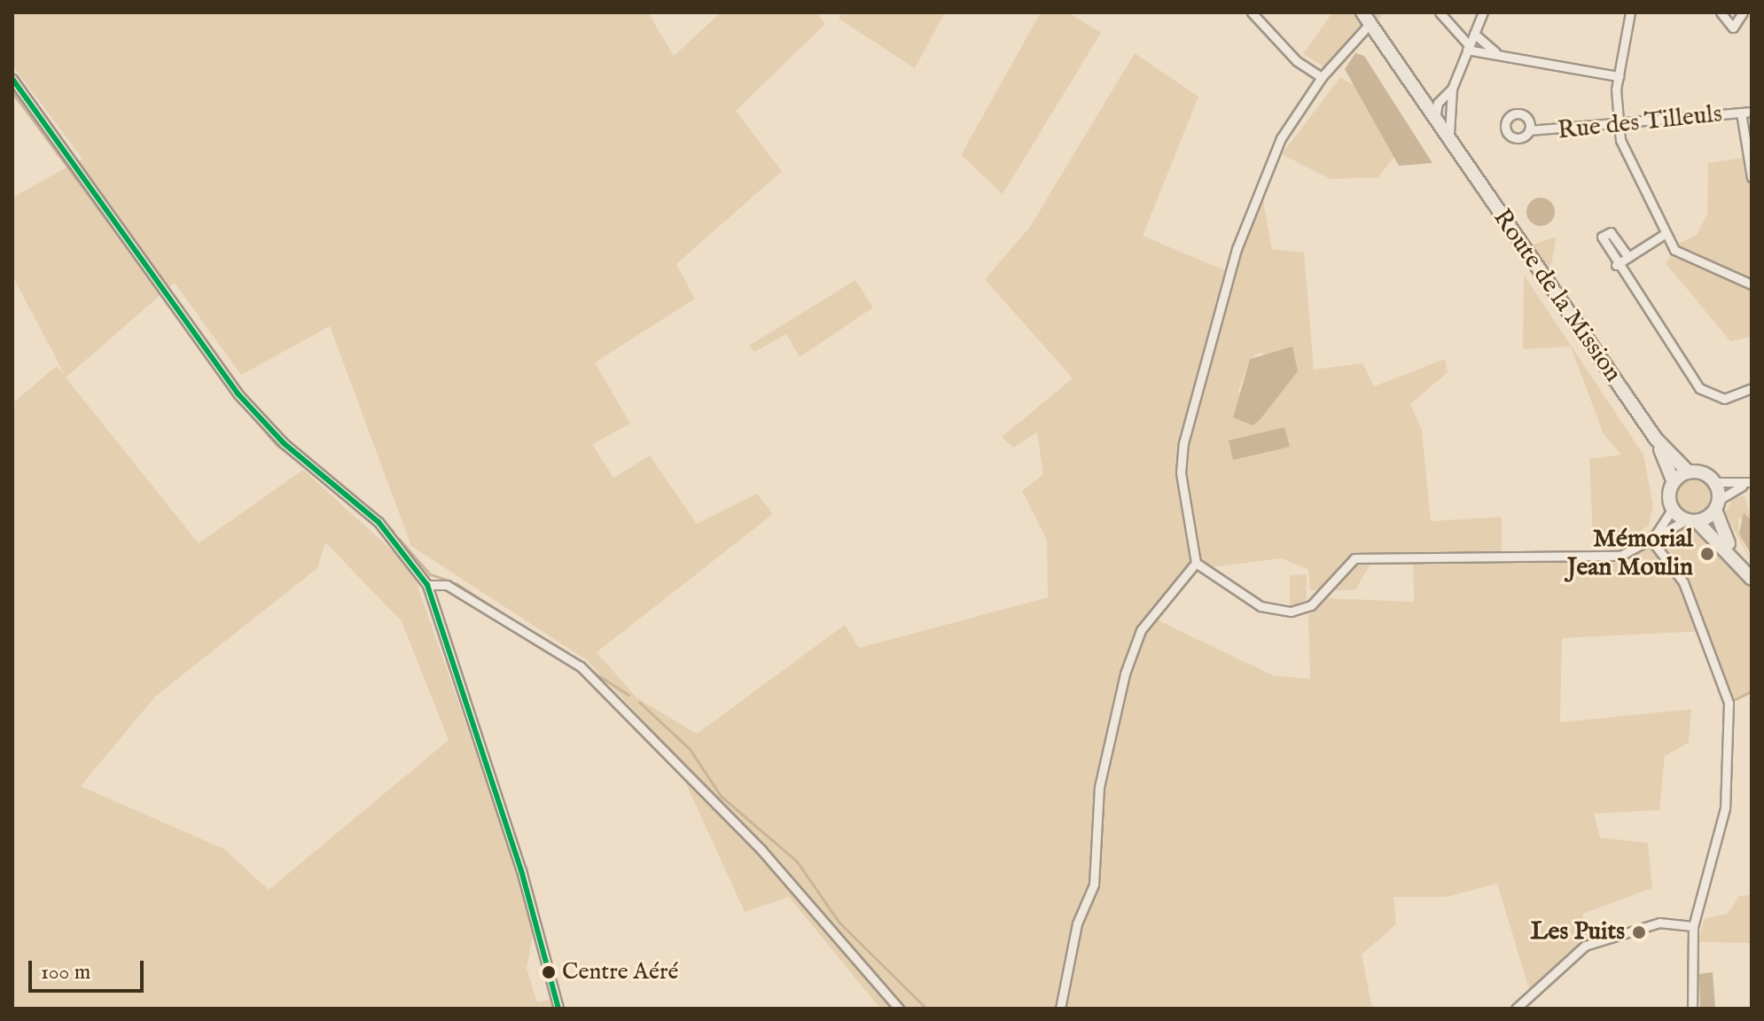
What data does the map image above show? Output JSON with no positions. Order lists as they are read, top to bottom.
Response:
{
  "streets": {
    "main road": ["Route de la Mission"],
    "street": ["Rue des Tilleuls"]
  },
  "places": ["Mémorial Jean Moulin", "Les Puits", "Centre Aéré"],
  "scale_bar": "100 m"
}
